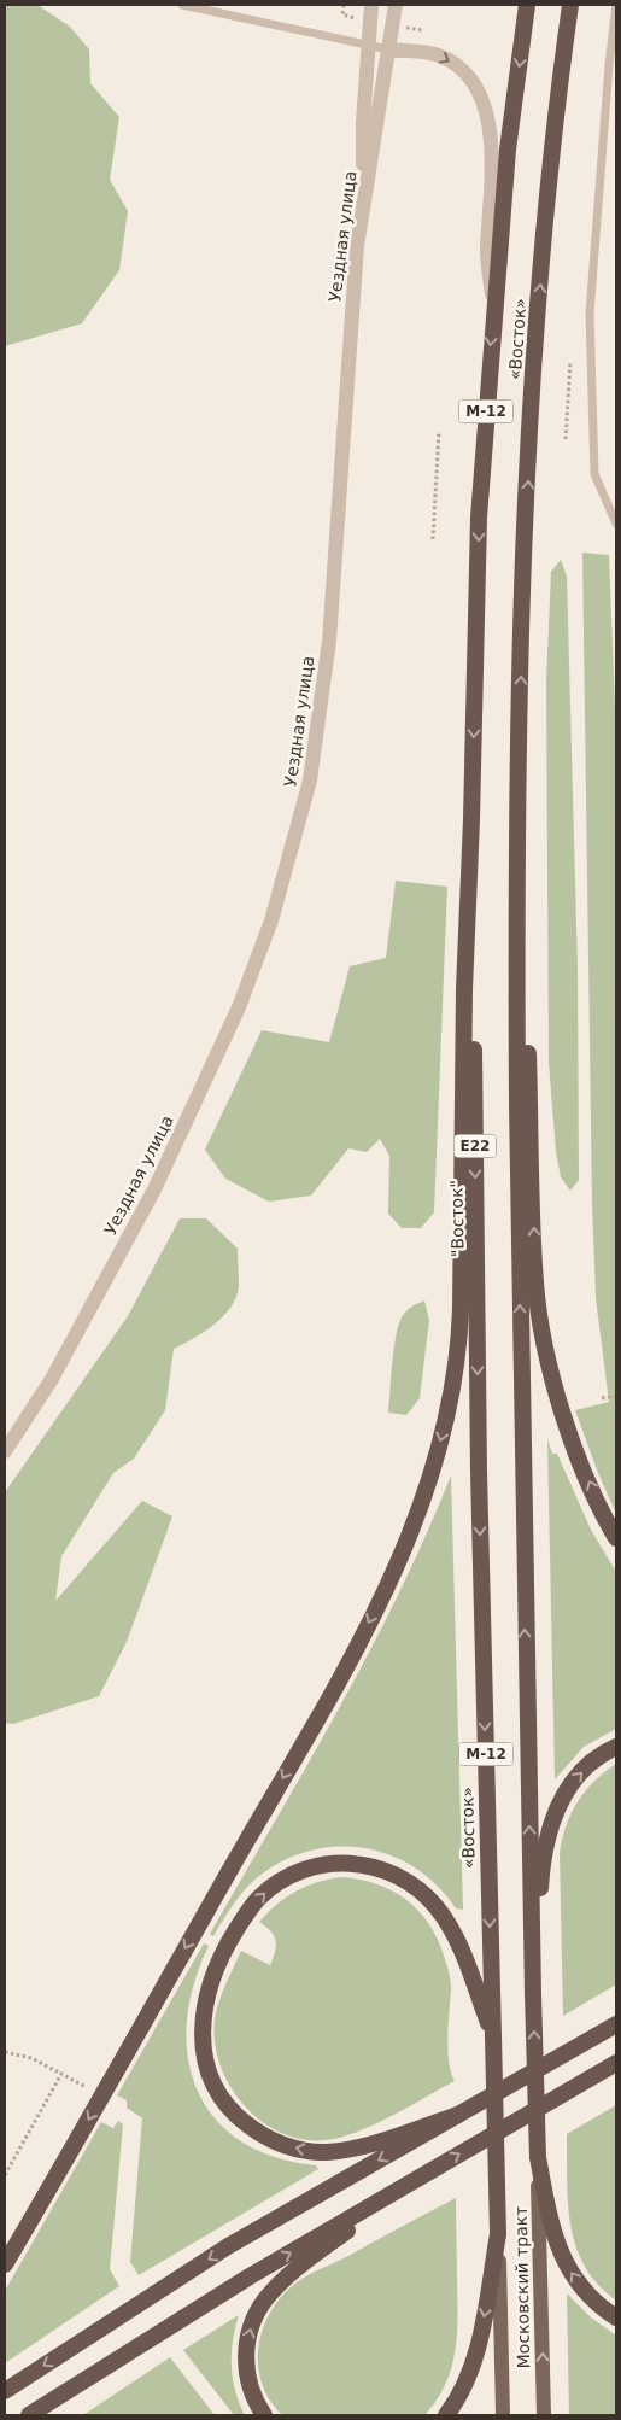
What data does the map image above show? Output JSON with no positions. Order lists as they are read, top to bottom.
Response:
{
  "streets": {
    "highway": [
      "«Восток»",
      "М-12",
      "E22",
      "\"Восток\""
    ],
    "main road": ["Московский тракт"],
    "street": ["Уездная улица"]
  },
  "crossings": [
    ["«Восток»", "\"Восток\""],
    ["«Восток»", "Московский тракт"]
  ]
}
